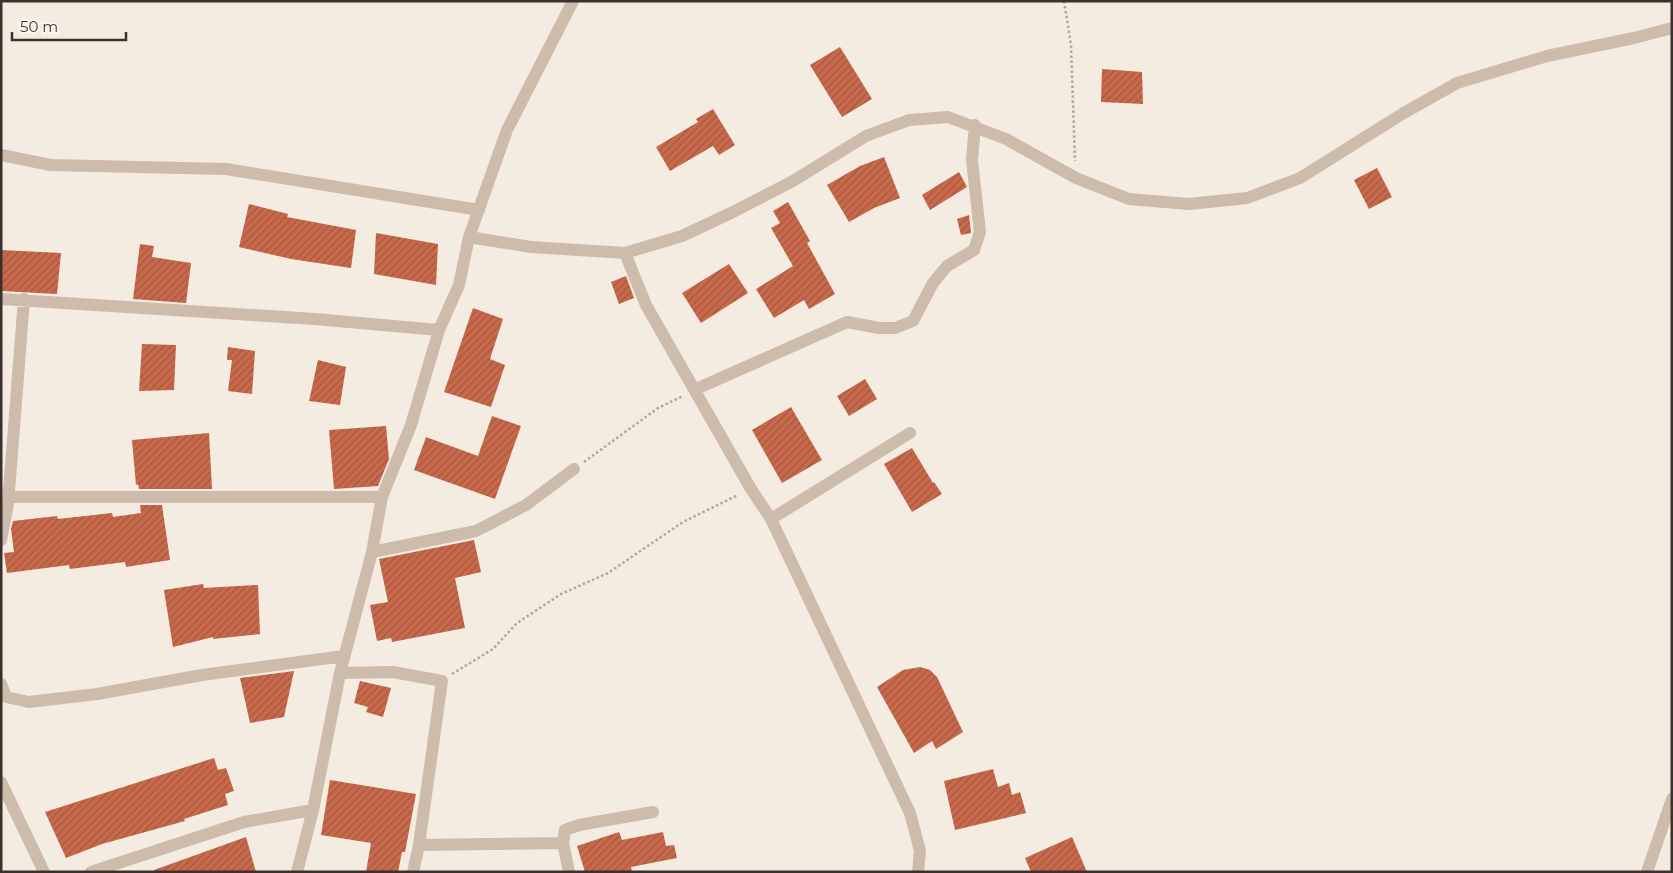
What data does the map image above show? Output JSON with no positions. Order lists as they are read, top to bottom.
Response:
{
  "scale_bar": "50 m"
}
